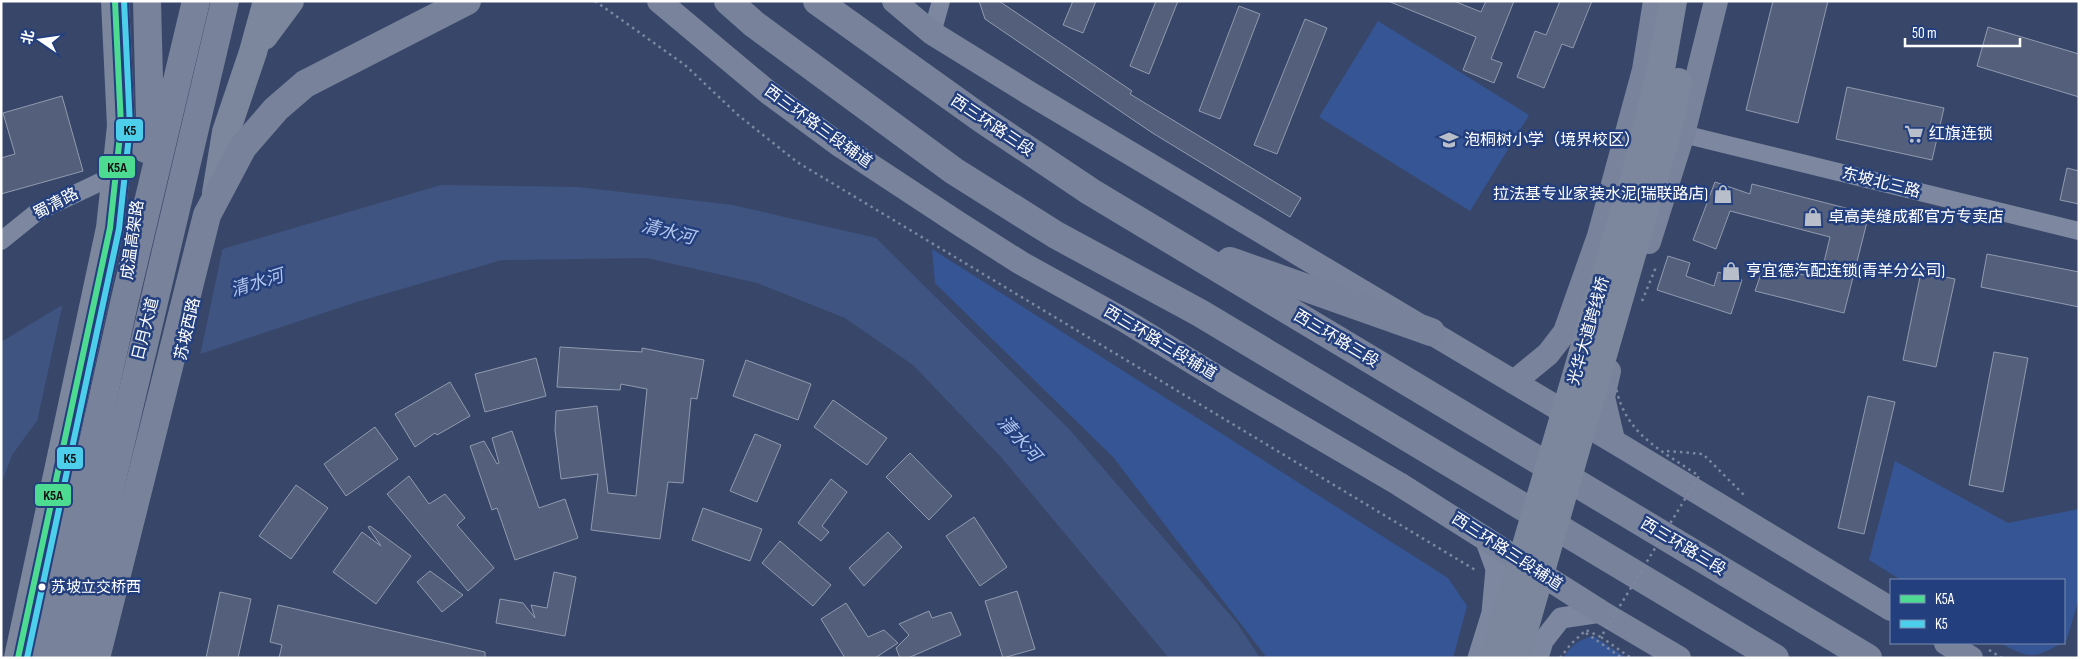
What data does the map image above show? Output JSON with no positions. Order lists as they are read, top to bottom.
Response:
{
  "streets": {
    "highway": ["西三环路三段", "成温高架路", "日月大道"],
    "main road": ["西三环路三段辅道", "苏坡西路", "光华大道跨线桥"],
    "street": ["东坡北三路", "蜀清路"]
  },
  "crossings": [
    ["成温高架路", "日月大道"]
  ],
  "water": ["清水河"],
  "places": {
    "supermarket": ["红旗连锁"],
    "school or university": ["泡桐树小学（境界校区）"],
    "shop": ["拉法基专业家装水泥(瑞联路店)", "卓高美缝成都官方专卖店", "亨宜德汽配连锁(青羊分公司)"],
    "other": ["苏坡立交桥西"]
  },
  "lines": ["transit line K5A", "transit line K5"],
  "legend": ["K5A", "K5"],
  "scale_bar": "50 m",
  "north": "left"
}
